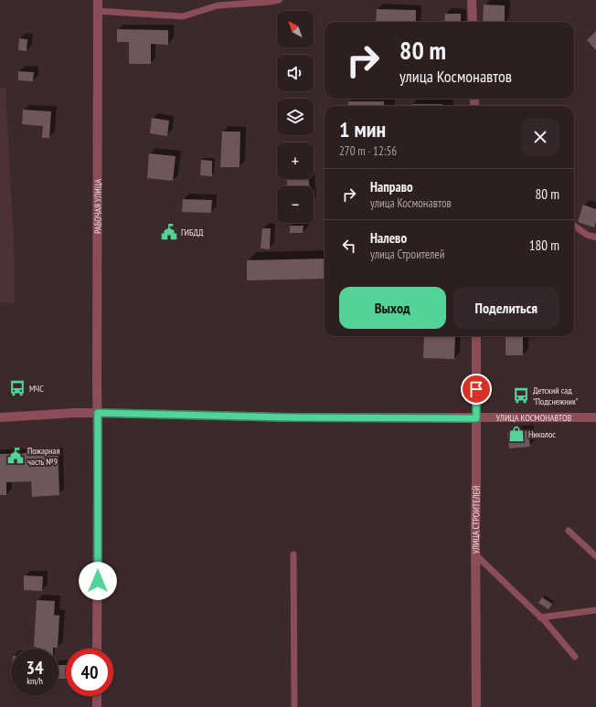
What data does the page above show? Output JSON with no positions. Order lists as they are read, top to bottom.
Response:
{
  "streets": {
    "street": ["РАБОЧАЯ УЛИЦА", "УЛИЦА КОСМОНАВТОВ", "УЛИЦА СТРОИТЕЛЕЙ"]
  },
  "crossings": [
    ["РАБОЧАЯ УЛИЦА", "УЛИЦА КОСМОНАВТОВ"],
    ["УЛИЦА КОСМОНАВТОВ", "УЛИЦА СТРОИТЕЛЕЙ"]
  ],
  "places": {
    "public building": ["ГИБДД", "Пожарная часть №9"],
    "bus stop": ["МЧС", "Детский сад \"Подснежник\""],
    "shop": ["Николос"]
  },
  "north": "top left",
  "page": {
    "map_buttons": ["+", "−"],
    "turn": ["80 m", "улица Космонавтов"],
    "heading": ["1 мин", "270 m · 12:56"],
    "list": [
      {
        "name": "Направо",
        "note": "улица Космонавтов",
        "value": "80 m"
      },
      {
        "name": "Налево",
        "note": "улица Строителей",
        "value": "180 m"
      }
    ],
    "buttons": ["Выход", "Поделиться"],
    "speed": "34 km/h",
    "limit": "40"
  }
}
